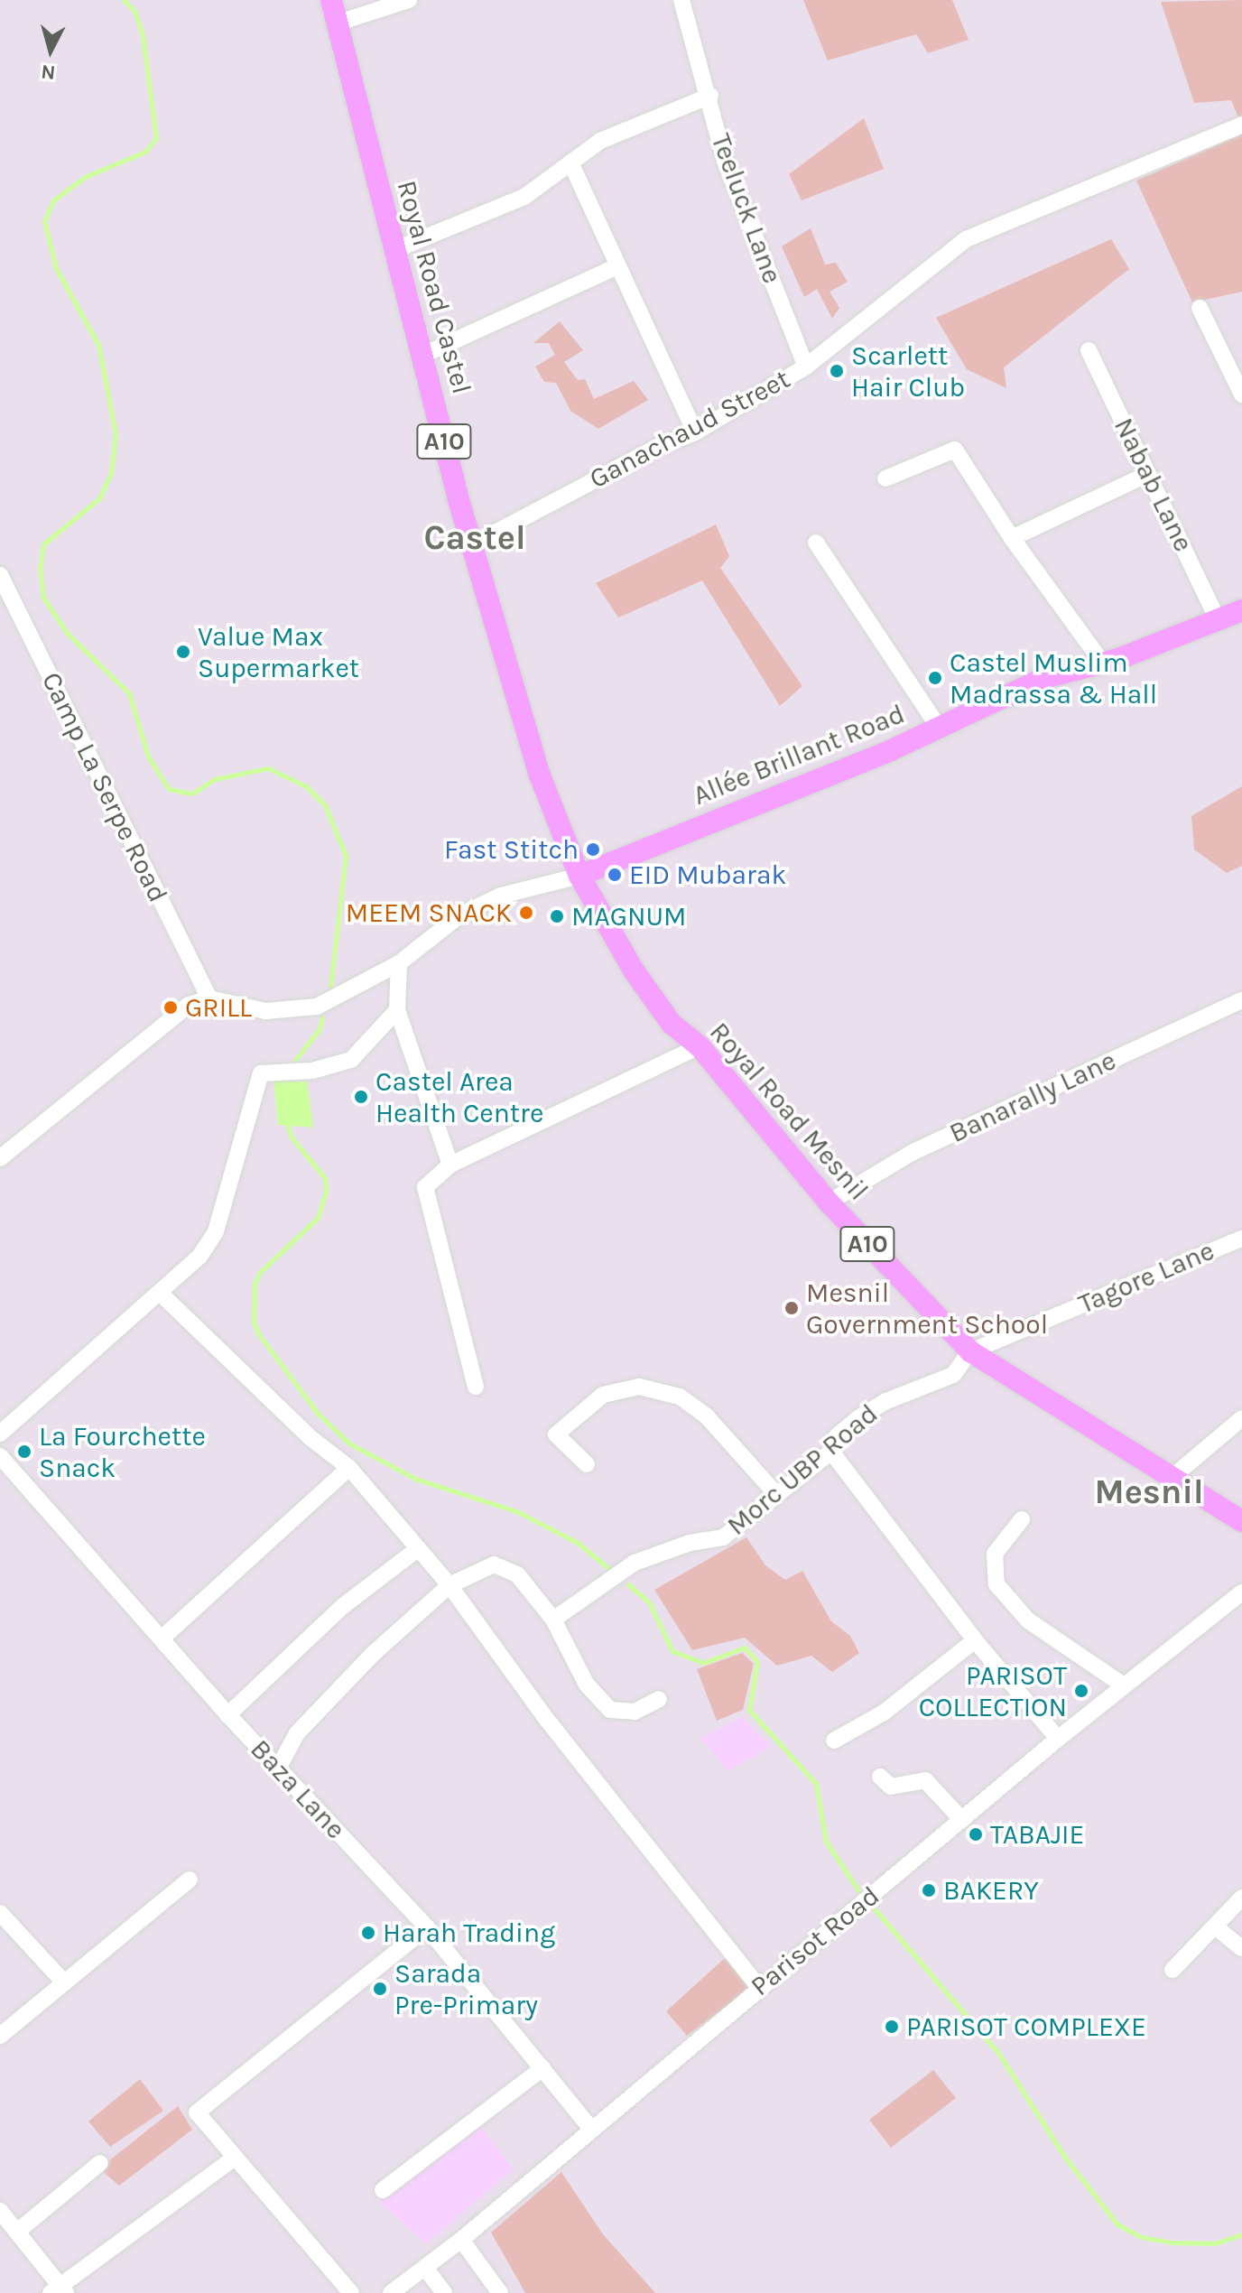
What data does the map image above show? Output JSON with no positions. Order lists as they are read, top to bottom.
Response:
{
  "streets": {
    "main road": [
      "Royal Road Castel",
      "A10",
      "Allée Brillant Road",
      "Royal Road Mesnil"
    ],
    "street": [
      "Teeluck Lane",
      "Ganachaud Street",
      "Nabab Lane",
      "Camp La Serpe Road",
      "Banarally Lane",
      "Tagore Lane",
      "Morc UBP Road",
      "Baza Lane",
      "Parisot Road"
    ]
  },
  "crossings": [
    ["Teeluck Lane", "Royal Road Castel"],
    ["Teeluck Lane", "Ganachaud Street"],
    ["Royal Road Castel", "Ganachaud Street"],
    ["Royal Road Castel", "Allée Brillant Road"],
    ["Royal Road Castel", "Royal Road Mesnil"],
    ["Nabab Lane", "Allée Brillant Road"],
    ["Allée Brillant Road", "Royal Road Mesnil"],
    ["Banarally Lane", "Royal Road Mesnil"],
    ["Royal Road Mesnil", "Tagore Lane"],
    ["Royal Road Mesnil", "Morc UBP Road"],
    ["Tagore Lane", "Morc UBP Road"],
    ["Baza Lane", "Parisot Road"]
  ],
  "districts": ["Castel", "Mesnil"],
  "places": [
    "Scarlett Hair Club",
    "Value Max Supermarket",
    "Castel Muslim Madrassa & Hall",
    "Fast Stitch",
    "EID Mubarak",
    "MEEM SNACK",
    "MAGNUM",
    "GRILL",
    "Castel Area Health Centre",
    "Mesnil Government School",
    "La Fourchette Snack",
    "PARISOT COLLECTION",
    "TABAJIE",
    "BAKERY",
    "Harah Trading",
    "Sarada Pre-Primary",
    "PARISOT COMPLEXE"
  ],
  "north": "bottom"
}
